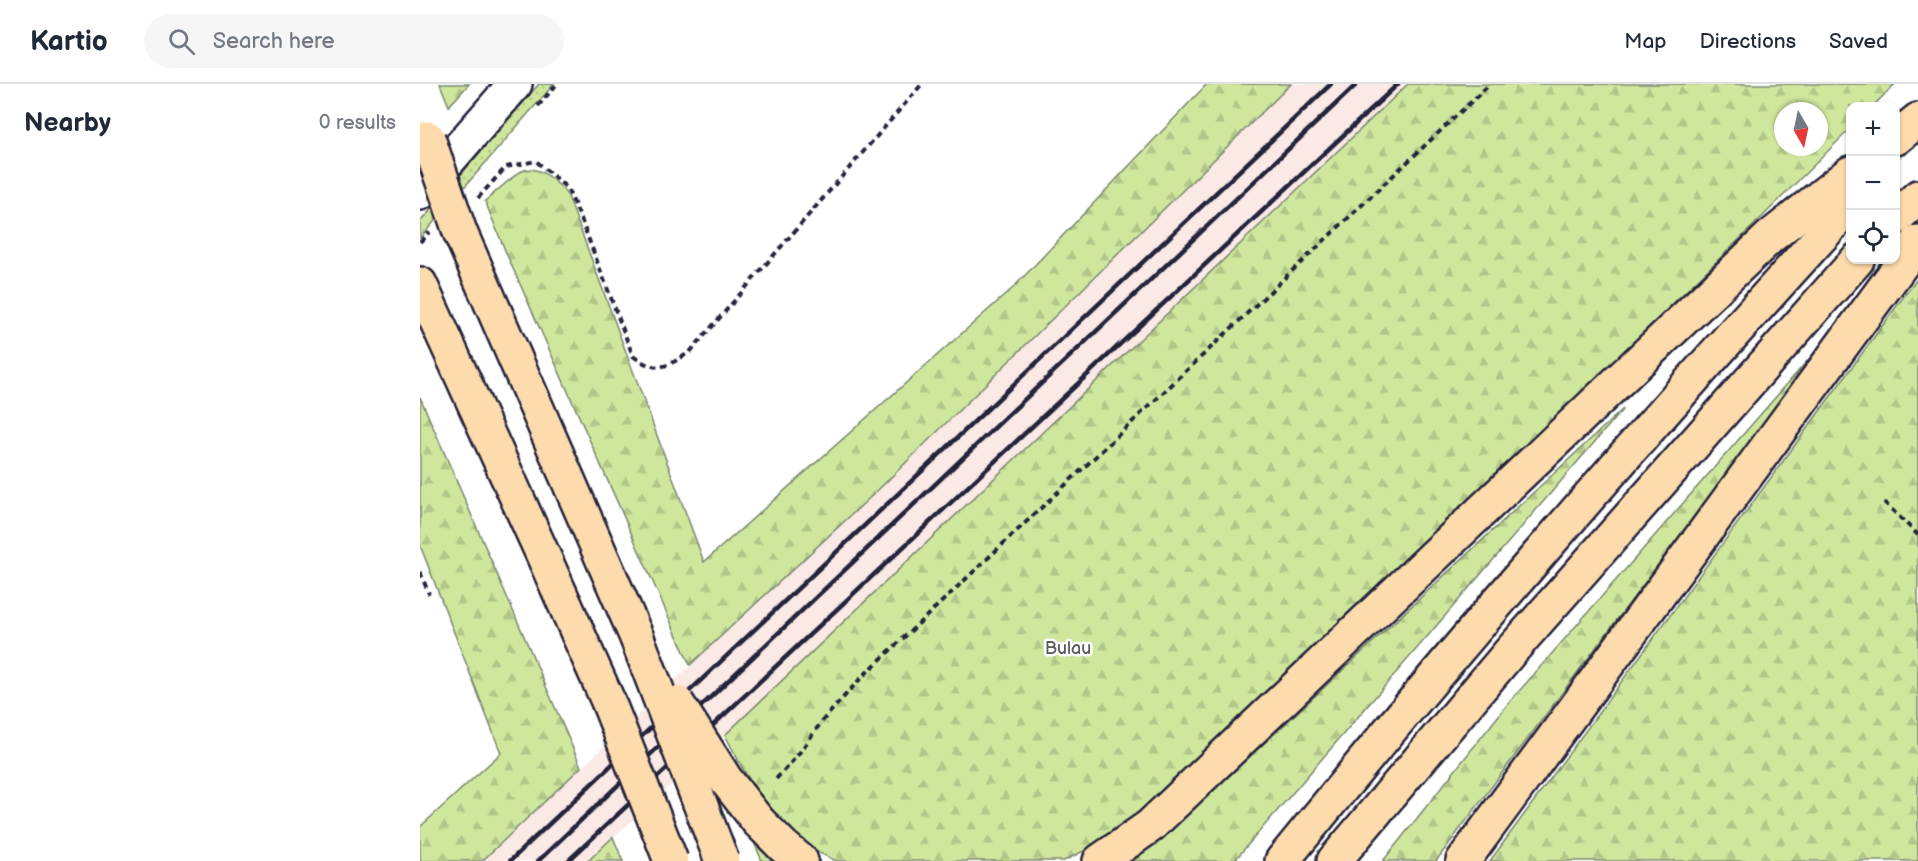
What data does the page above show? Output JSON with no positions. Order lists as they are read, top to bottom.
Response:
{
  "parks": ["Bulau"],
  "north": "bottom",
  "page": {
    "header": "Kartio",
    "search": "Search here",
    "nav": ["Map", "Directions", "Saved"],
    "heading": ["Nearby", "0 results"],
    "map_buttons": ["+", "−"]
  }
}
